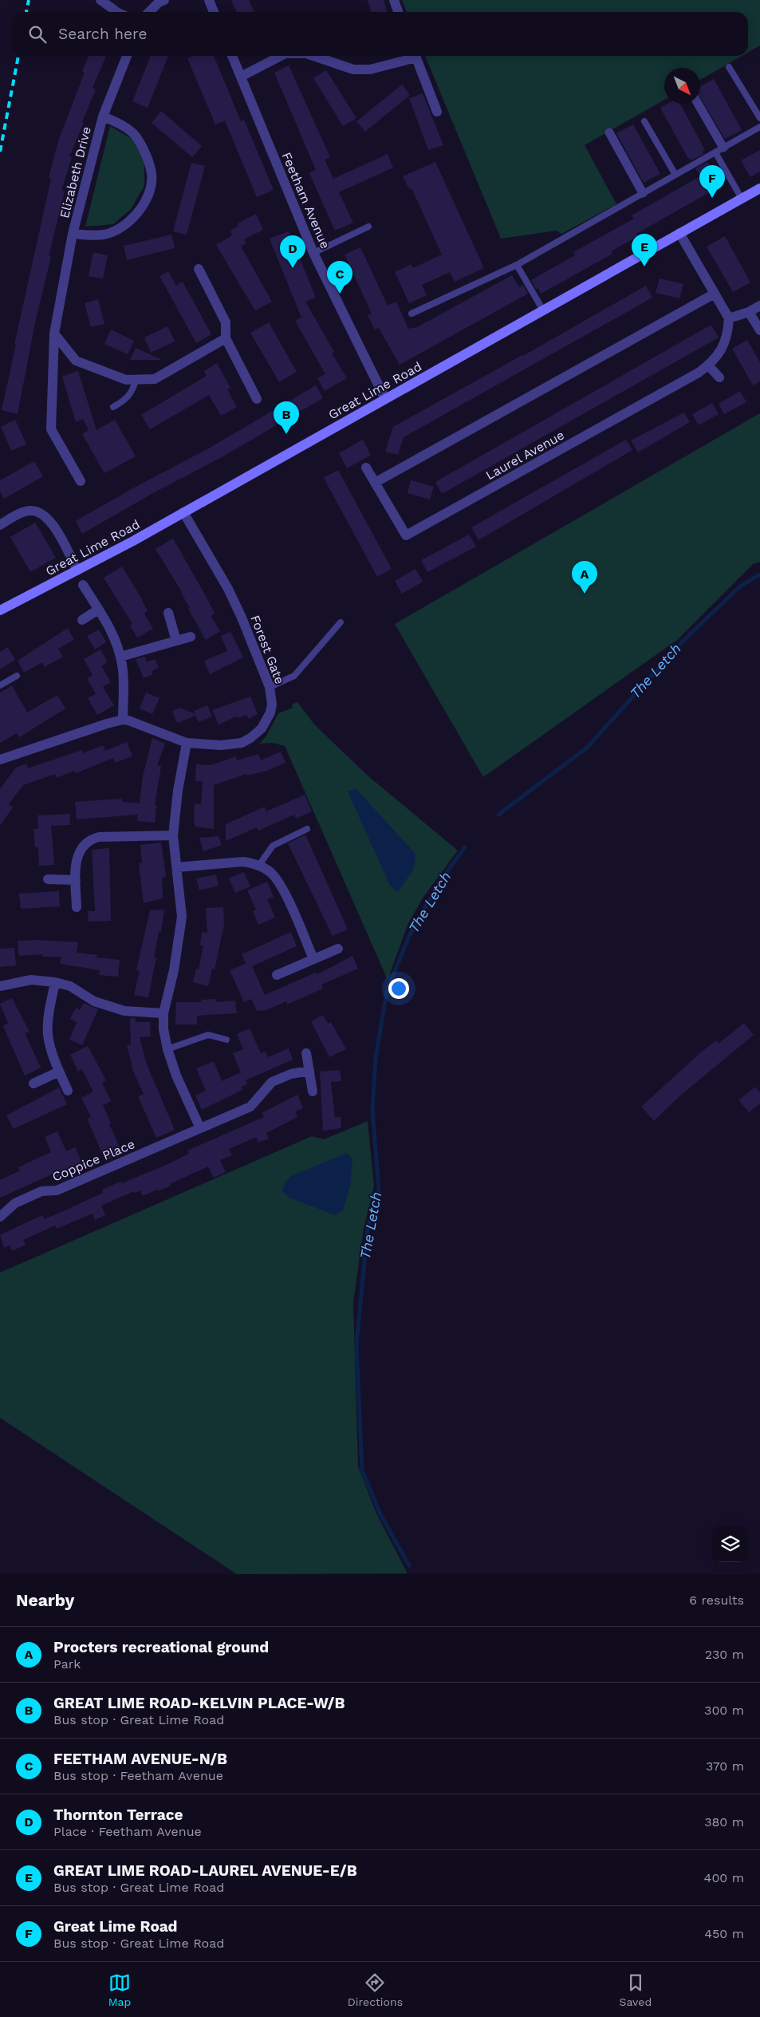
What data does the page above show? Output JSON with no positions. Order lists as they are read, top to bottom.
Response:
{
  "streets": {
    "main road": ["Great Lime Road"],
    "street": [
      "Elizabeth Drive",
      "Feetham Avenue",
      "Laurel Avenue",
      "Forest Gate",
      "Coppice Place"
    ]
  },
  "crossings": [
    ["Feetham Avenue", "Great Lime Road"],
    ["Great Lime Road", "Forest Gate"]
  ],
  "water": ["The Letch"],
  "north": "bottom right",
  "page": {
    "search": "Search here",
    "pins": [
      "F",
      "E",
      "D",
      "C",
      "B",
      "A"
    ],
    "heading": ["Nearby", "6 results"],
    "list": [
      {
        "mark": "A",
        "name": "Procters recreational ground",
        "note": "Park",
        "value": "230 m"
      },
      {
        "mark": "B",
        "name": "GREAT LIME ROAD-KELVIN PLACE-W/B",
        "note": "Bus stop · Great Lime Road",
        "value": "300 m"
      },
      {
        "mark": "C",
        "name": "FEETHAM AVENUE-N/B",
        "note": "Bus stop · Feetham Avenue",
        "value": "370 m"
      },
      {
        "mark": "D",
        "name": "Thornton Terrace",
        "note": "Place · Feetham Avenue",
        "value": "380 m"
      },
      {
        "mark": "E",
        "name": "GREAT LIME ROAD-LAUREL AVENUE-E/B",
        "note": "Bus stop · Great Lime Road",
        "value": "400 m"
      },
      {
        "mark": "F",
        "name": "Great Lime Road",
        "note": "Bus stop · Great Lime Road",
        "value": "450 m"
      }
    ],
    "nav": ["Map", "Directions", "Saved"]
  }
}
